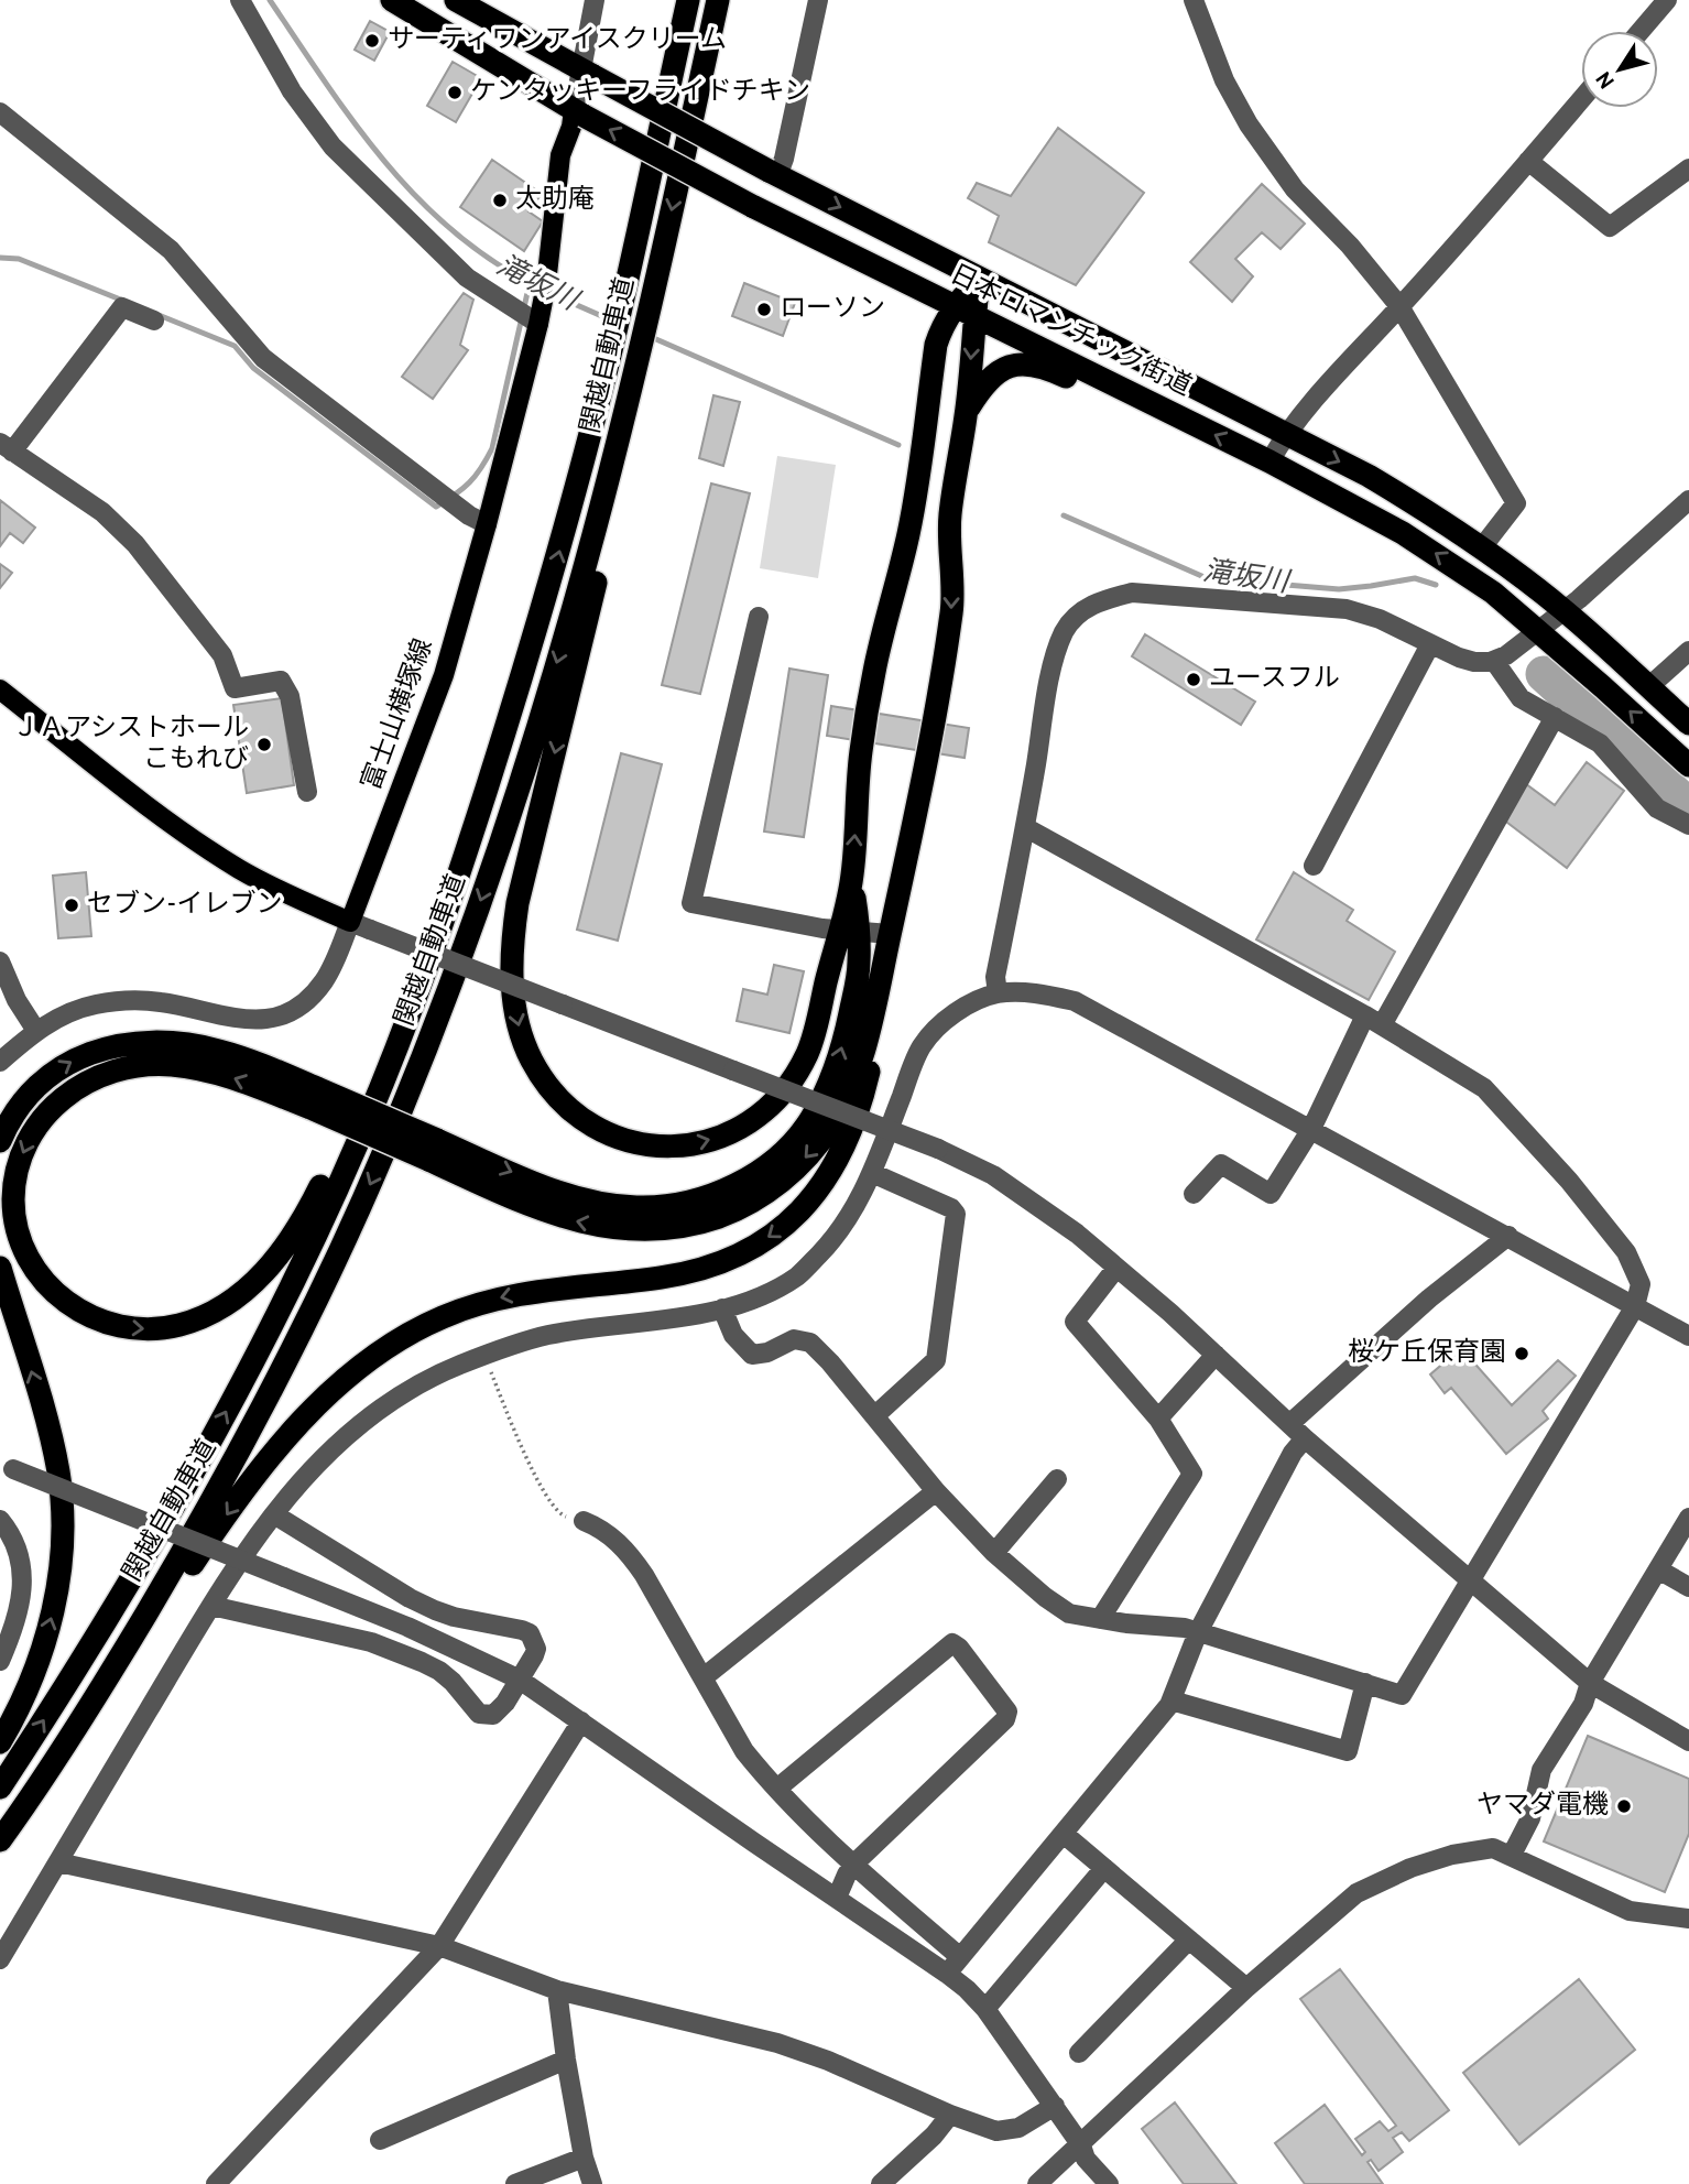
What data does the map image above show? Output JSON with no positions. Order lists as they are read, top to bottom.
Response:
{
  "streets": {
    "highway": ["日本ロマンチック街道", "関越自動車道"],
    "main road": ["富士山横塚線"]
  },
  "crossings": [
    ["日本ロマンチック街道", "富士山横塚線"]
  ],
  "water": ["滝坂川"],
  "places": [
    "サーティワンアイスクリーム",
    "ケンタッキーフライドチキン",
    "太助庵",
    "ローソン",
    "ユースフル",
    "ＪＡアシストホール こもれび",
    "セブン-イレブン",
    "桜ケ丘保育園",
    "ヤマダ電機"
  ],
  "north": "bottom left"
}
